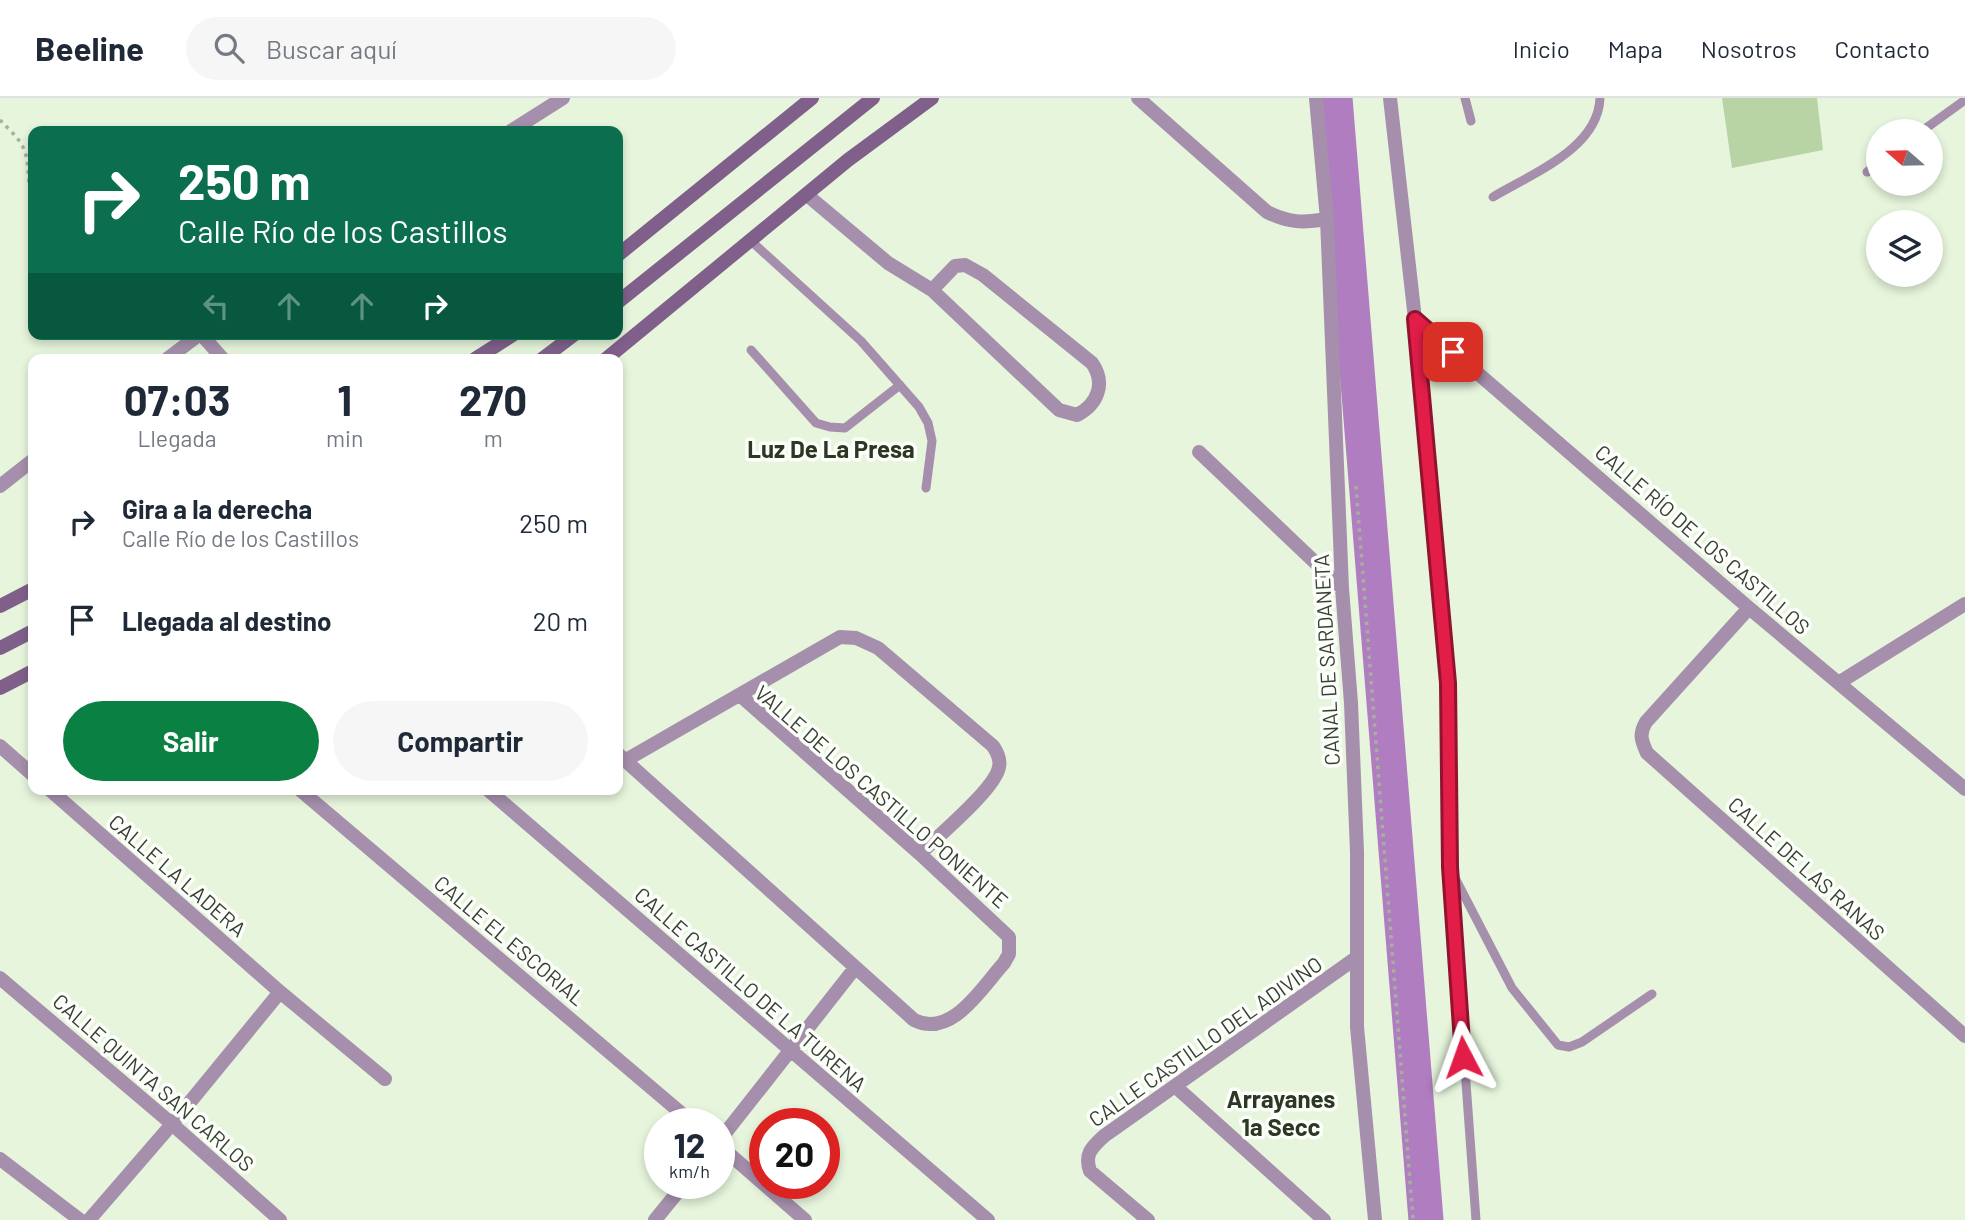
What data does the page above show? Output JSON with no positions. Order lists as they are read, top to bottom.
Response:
{
  "streets": {
    "street": [
      "CALLE RÍO DE LOS CASTILLOS",
      "CANAL DE SARDANETA",
      "VALLE DE LOS CASTILLO PONIENTE",
      "CALLE DE LAS RANAS",
      "CALLE LA LADERA",
      "CALLE EL ESCORIAL",
      "CALLE CASTILLO DE LA TURENA",
      "CALLE CASTILLO DEL ADIVINO",
      "CALLE QUINTA SAN CARLOS"
    ]
  },
  "crossings": [
    ["CALLE RÍO DE LOS CASTILLOS", "CALLE DE LAS RANAS"],
    ["CANAL DE SARDANETA", "CALLE CASTILLO DEL ADIVINO"]
  ],
  "districts": ["Luz De La Presa", "Arrayanes 1a Secc"],
  "north": "left",
  "page": {
    "header": "Beeline",
    "search": "Buscar aquí",
    "nav": [
      "Inicio",
      "Mapa",
      "Nosotros",
      "Contacto"
    ],
    "turn": ["250 m", "Calle Río de los Castillos"],
    "eta": [
      "07:03",
      "Llegada",
      "1",
      "min",
      "270",
      "m"
    ],
    "list": [
      {
        "name": "Gira a la derecha",
        "note": "Calle Río de los Castillos",
        "value": "250 m"
      },
      {
        "name": "Llegada al destino",
        "value": "20 m"
      }
    ],
    "buttons": ["Salir", "Compartir"],
    "speed": "12 km/h",
    "limit": "20"
  }
}
